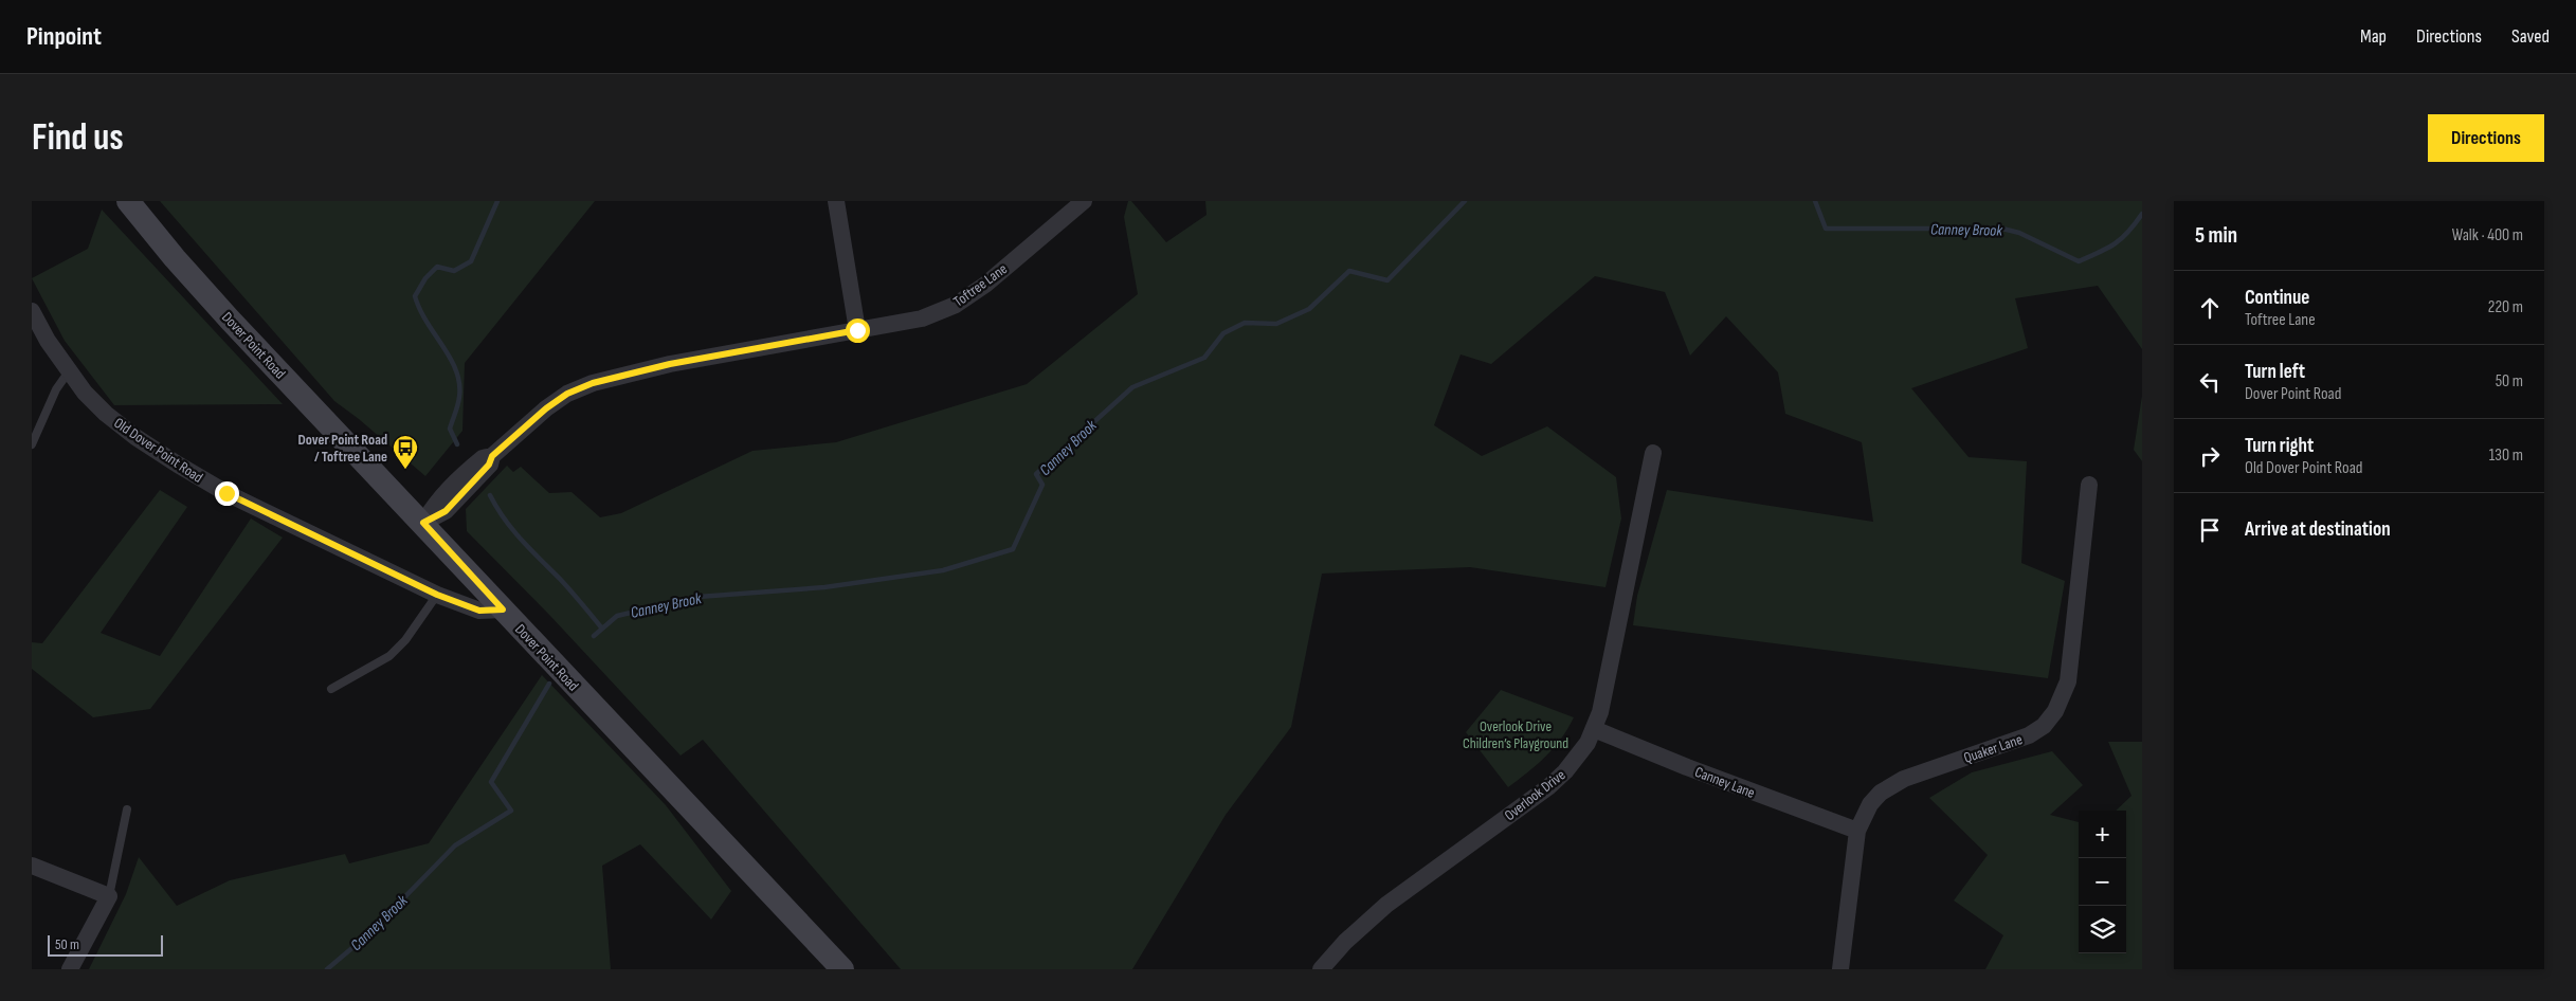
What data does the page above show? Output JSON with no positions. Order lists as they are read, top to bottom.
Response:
{
  "streets": {
    "main road": ["Dover Point Road"],
    "street": [
      "Toftree Lane",
      "Old Dover Point Road",
      "Quaker Lane",
      "Canney Lane",
      "Overlook Drive"
    ]
  },
  "crossings": [
    ["Toftree Lane", "Dover Point Road"],
    ["Dover Point Road", "Old Dover Point Road"],
    ["Quaker Lane", "Canney Lane"],
    ["Canney Lane", "Overlook Drive"]
  ],
  "water": ["Canney Brook"],
  "parks": ["Overlook Drive Children’s Playground"],
  "places": {
    "bus stop": ["Dover Point Road / Toftree Lane"]
  },
  "scale_bar": "50 m",
  "page": {
    "header": "Pinpoint",
    "nav": ["Map", "Directions", "Saved"],
    "buttons": "Directions",
    "title": "Find us",
    "heading": ["5 min", "Walk · 400 m"],
    "list": [
      ["Continue", "Toftree Lane", "220 m"],
      ["Turn left", "Dover Point Road", "50 m"],
      ["Turn right", "Old Dover Point Road", "130 m"],
      "Arrive at destination"
    ],
    "map_buttons": ["+", "−"],
    "scale": "50 m"
  }
}
